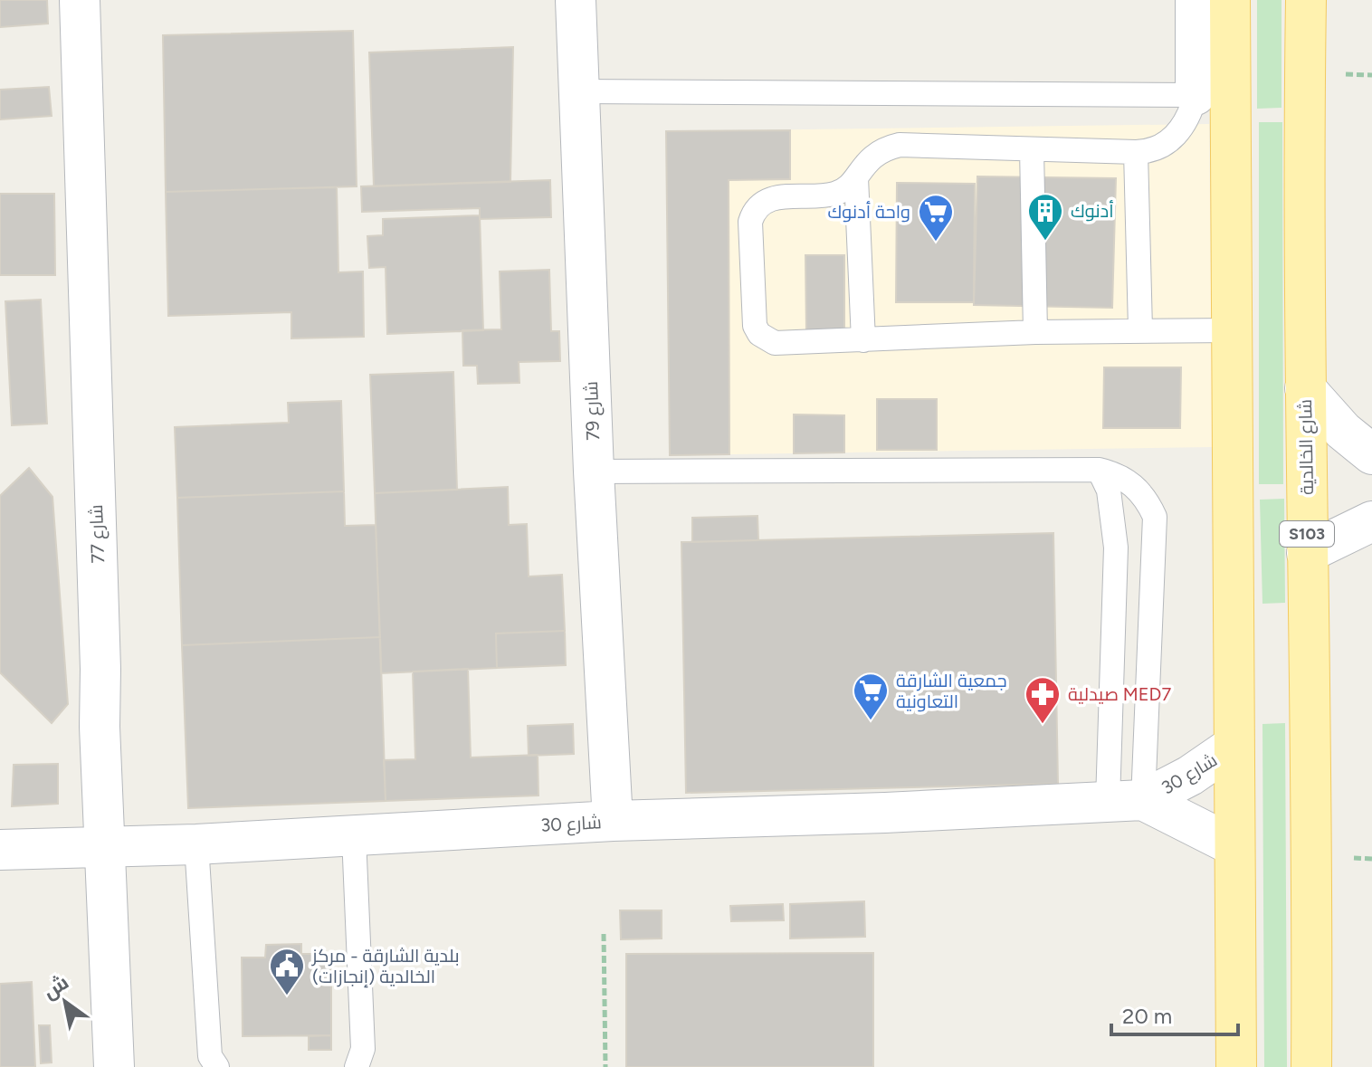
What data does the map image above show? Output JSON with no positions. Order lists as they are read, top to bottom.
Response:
{
  "streets": {
    "main road": ["شارع الخالدية", "S103"],
    "street": ["شارع 79", "شارع 77", "شارع 30"]
  },
  "crossings": [
    ["شارع 79", "شارع 30"],
    ["شارع 77", "شارع 30"]
  ],
  "places": {
    "building": ["أدنوك"],
    "supermarket": ["واحة أدنوك", "جمعية الشارقة التعاونية"],
    "pharmacy": ["صيدلية MED7"],
    "public building": ["بلدية الشارقة - مركز الخالدية (إنجازات)"]
  },
  "scale_bar": "20 m",
  "north": "top left"
}
